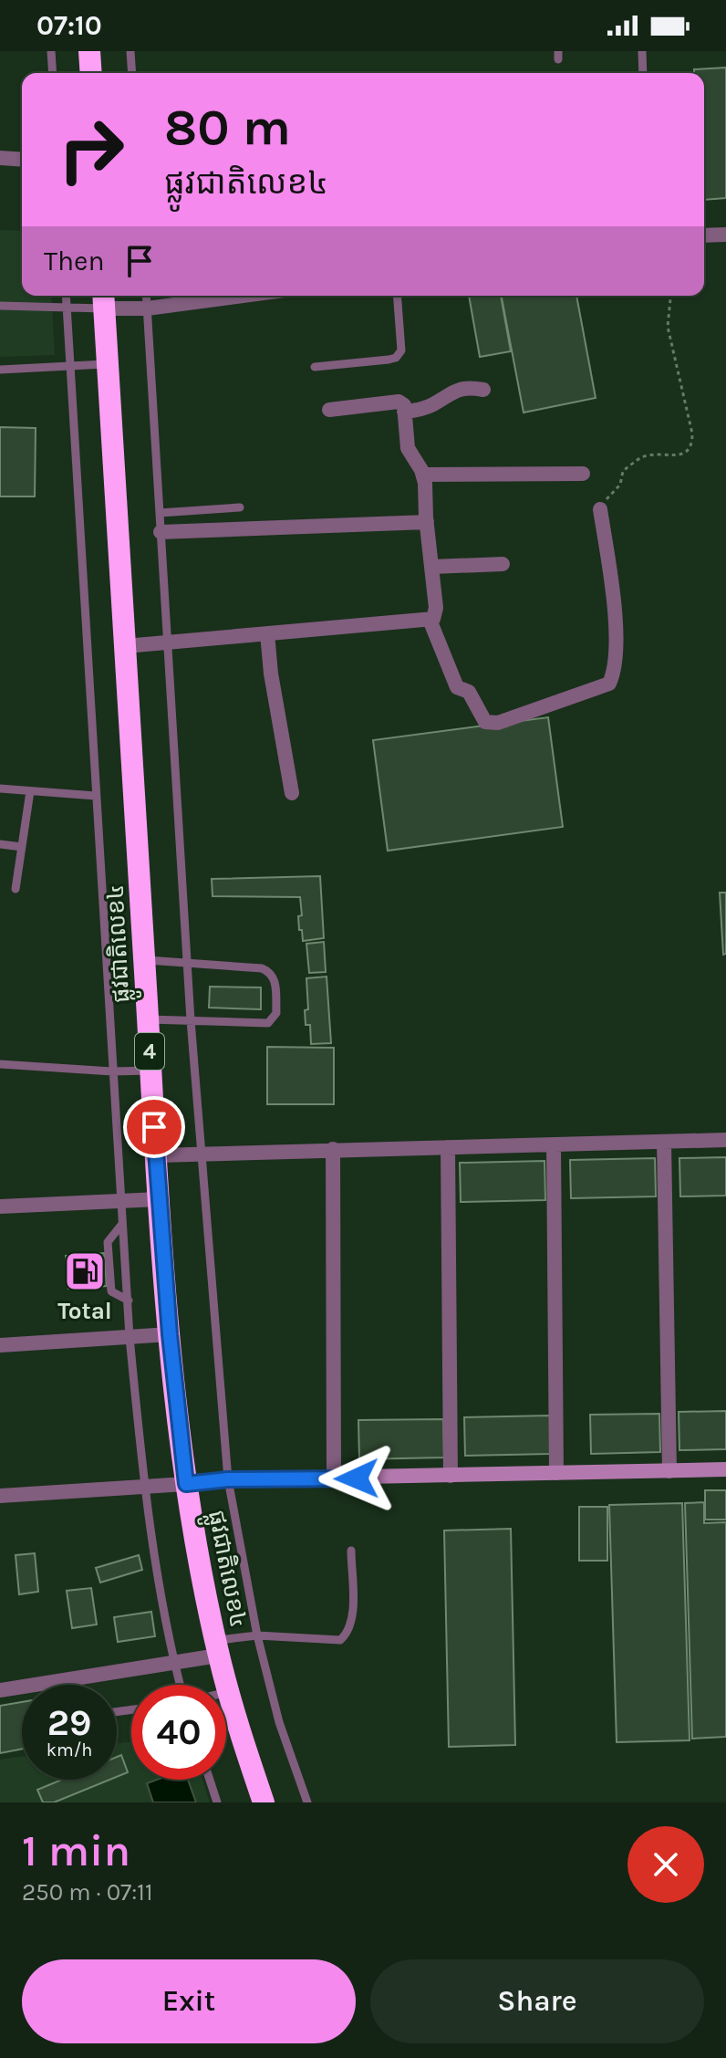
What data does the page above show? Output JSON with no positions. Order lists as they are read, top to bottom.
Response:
{
  "streets": {
    "highway": ["ផ្លូវជាតិលេខ៤", "4"]
  },
  "places": {
    "fuel station": ["Total"]
  },
  "page": {
    "status": "07:10",
    "turn": ["80 m", "ផ្លូវជាតិលេខ៤"],
    "then": "Then",
    "speed": "29 km/h",
    "limit": "40",
    "heading": ["1 min", "250 m · 07:11"],
    "buttons": ["Exit", "Share"]
  }
}
